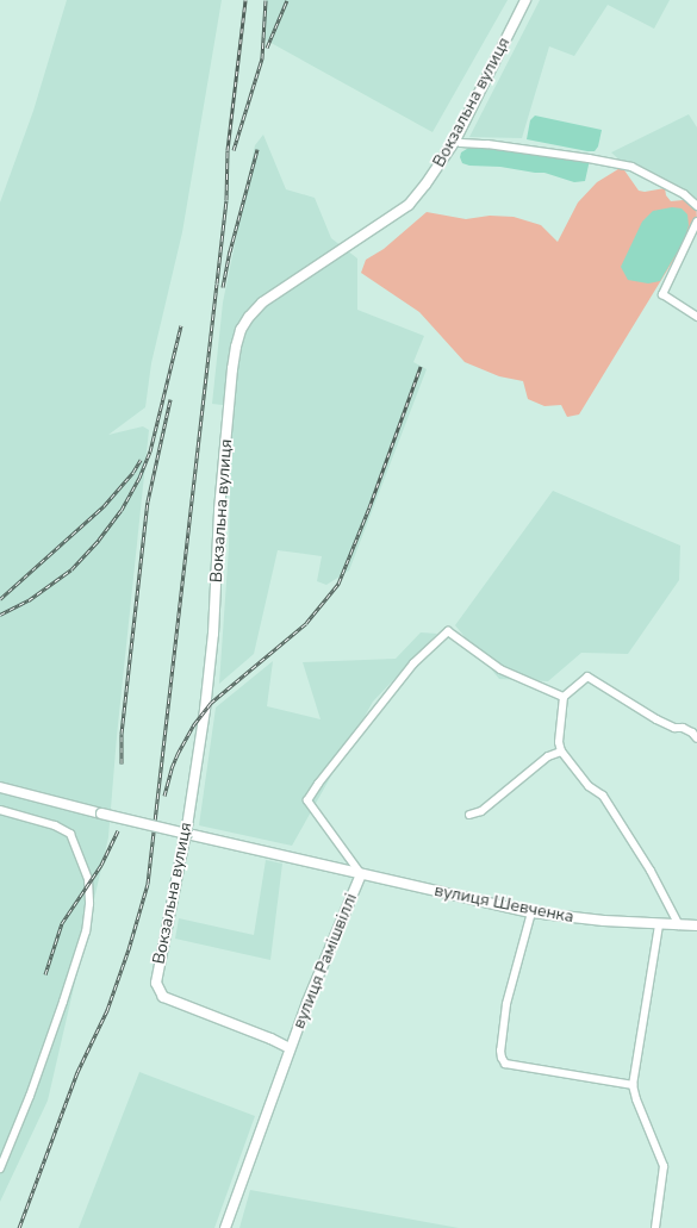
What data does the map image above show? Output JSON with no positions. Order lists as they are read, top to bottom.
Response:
{
  "streets": {
    "main road": ["Вокзальна вулиця", "вулиця Шевченка", "вулиця Рамішвіллі"]
  },
  "crossings": [
    ["Вокзальна вулиця", "вулиця Рамішвіллі"],
    ["вулиця Шевченка", "вулиця Рамішвіллі"]
  ]
}
